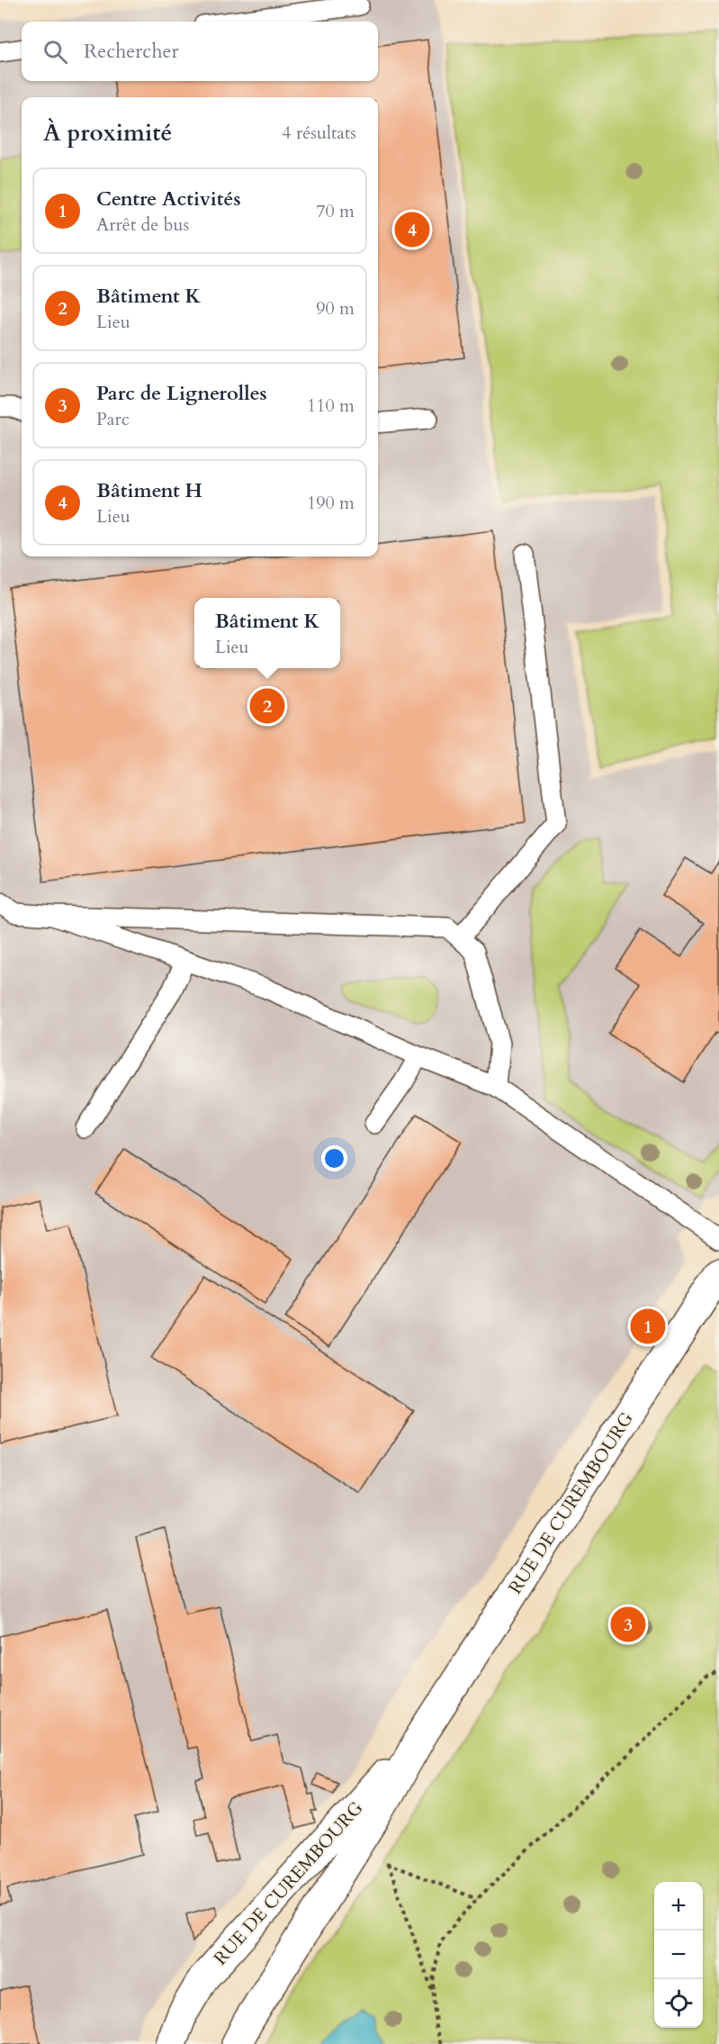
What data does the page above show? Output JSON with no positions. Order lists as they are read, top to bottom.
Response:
{
  "streets": {
    "street": ["RUE DE CUREMBOURG"]
  },
  "page": {
    "search": "Rechercher",
    "heading": ["À proximité", "4 résultats"],
    "list": [
      {
        "mark": "1",
        "name": "Centre Activités",
        "note": "Arrêt de bus",
        "value": "70 m"
      },
      {
        "mark": "2",
        "name": "Bâtiment K",
        "note": "Lieu",
        "value": "90 m"
      },
      {
        "mark": "3",
        "name": "Parc de Lignerolles",
        "note": "Parc",
        "value": "110 m"
      },
      {
        "mark": "4",
        "name": "Bâtiment H",
        "note": "Lieu",
        "value": "190 m"
      }
    ],
    "pins": [
      "4",
      "2",
      "1",
      "3"
    ],
    "popup": ["Bâtiment K", "Lieu"],
    "map_buttons": ["+", "−"]
  }
}
